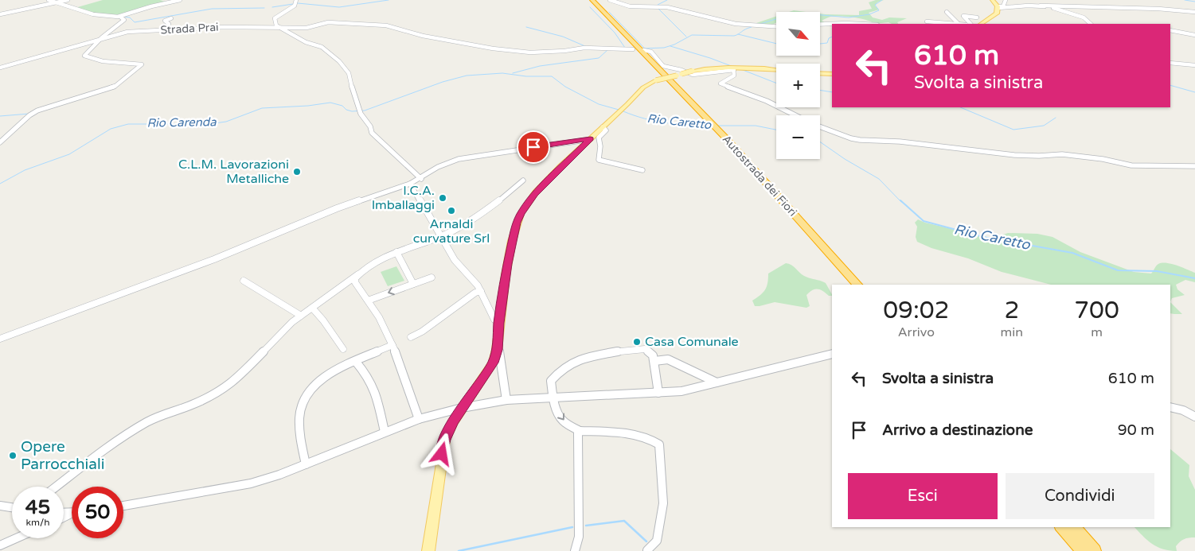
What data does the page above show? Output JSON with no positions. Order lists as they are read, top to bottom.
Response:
{
  "streets": {
    "highway": ["Autostrada dei Fiori"],
    "street": ["Strada Prai"]
  },
  "water": ["Rio Caretto", "Rio Carenda"],
  "places": [
    "C.L.M. Lavorazioni Metalliche",
    "I.C.A. Imballaggi",
    "Arnaldi curvature Srl",
    "Casa Comunale",
    "Opere Parrocchiali"
  ],
  "north": "bottom right",
  "page": {
    "map_buttons": ["+", "−"],
    "turn": ["610 m", "Svolta a sinistra"],
    "eta": [
      "09:02",
      "Arrivo",
      "2",
      "min",
      "700",
      "m"
    ],
    "list": [
      {
        "name": "Svolta a sinistra",
        "value": "610 m"
      },
      {
        "name": "Arrivo a destinazione",
        "value": "90 m"
      }
    ],
    "buttons": ["Esci", "Condividi"],
    "speed": "45 km/h",
    "limit": "50"
  }
}
